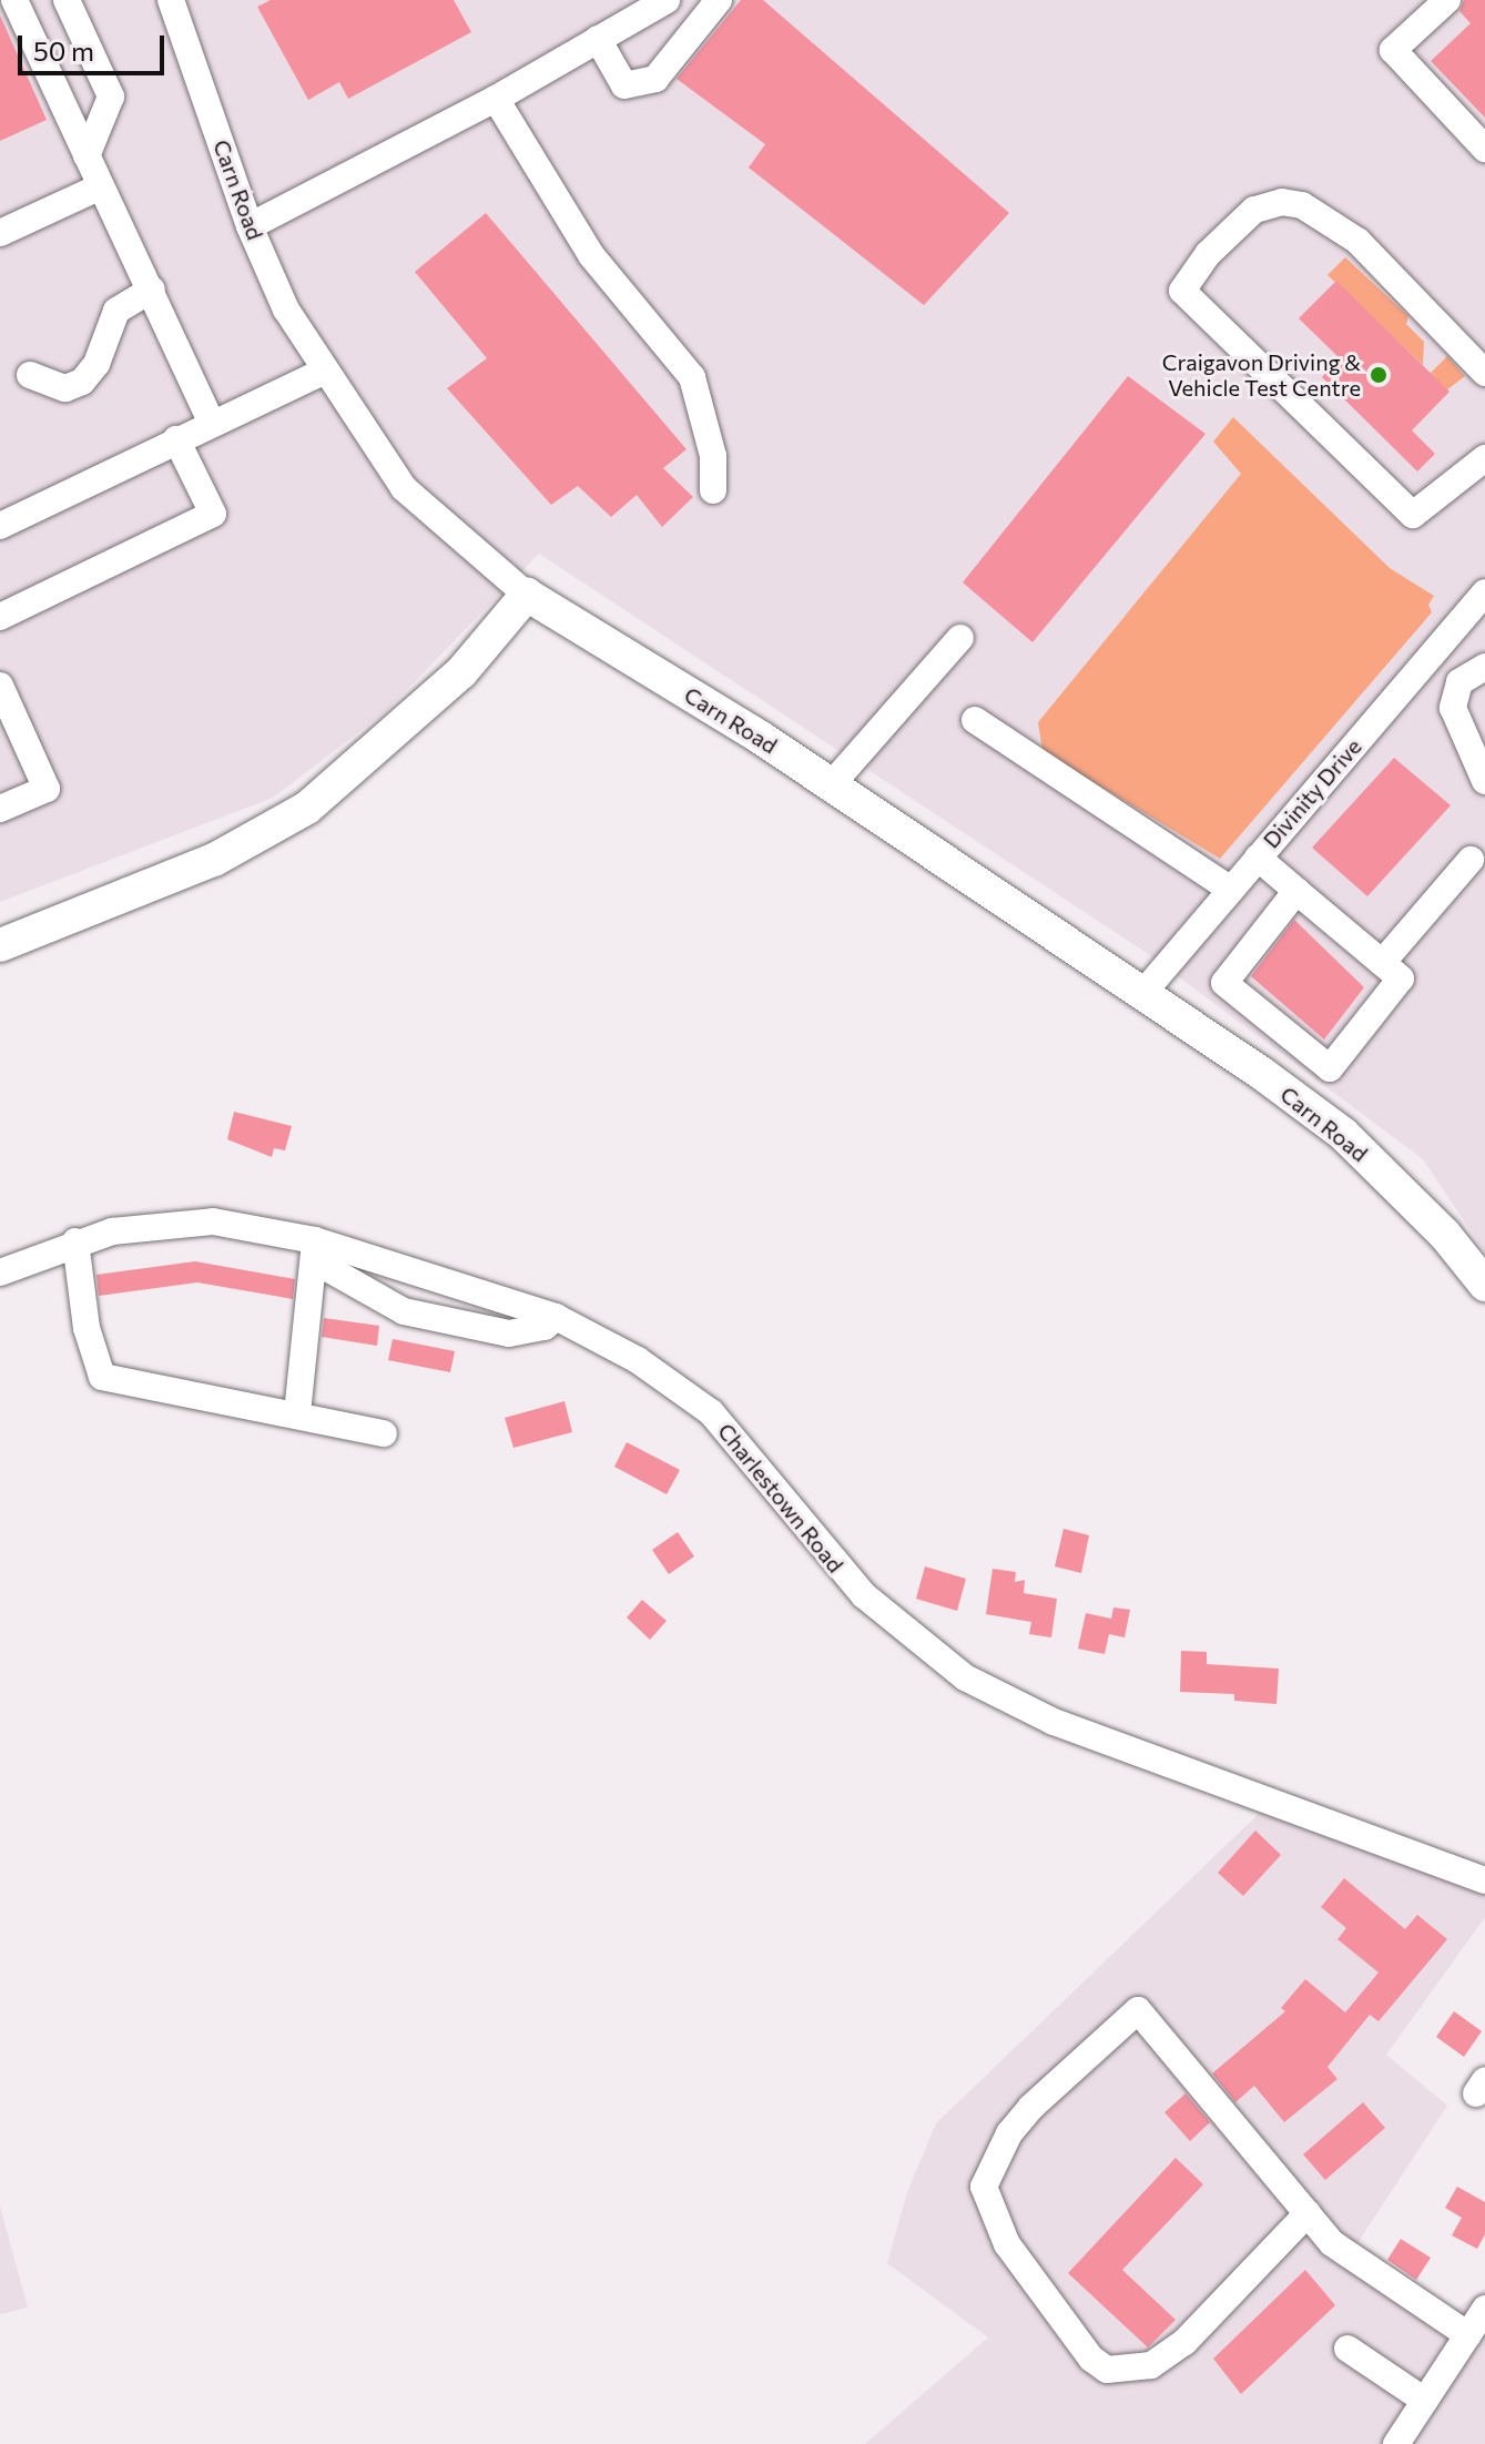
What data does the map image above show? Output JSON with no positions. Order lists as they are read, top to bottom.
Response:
{
  "streets": {
    "main road": ["Carn Road"],
    "street": ["Divinity Drive", "Charlestown Road"]
  },
  "crossings": [
    ["Carn Road", "Divinity Drive"]
  ],
  "places": ["Craigavon Driving & Vehicle Test Centre"],
  "scale_bar": "50 m"
}
